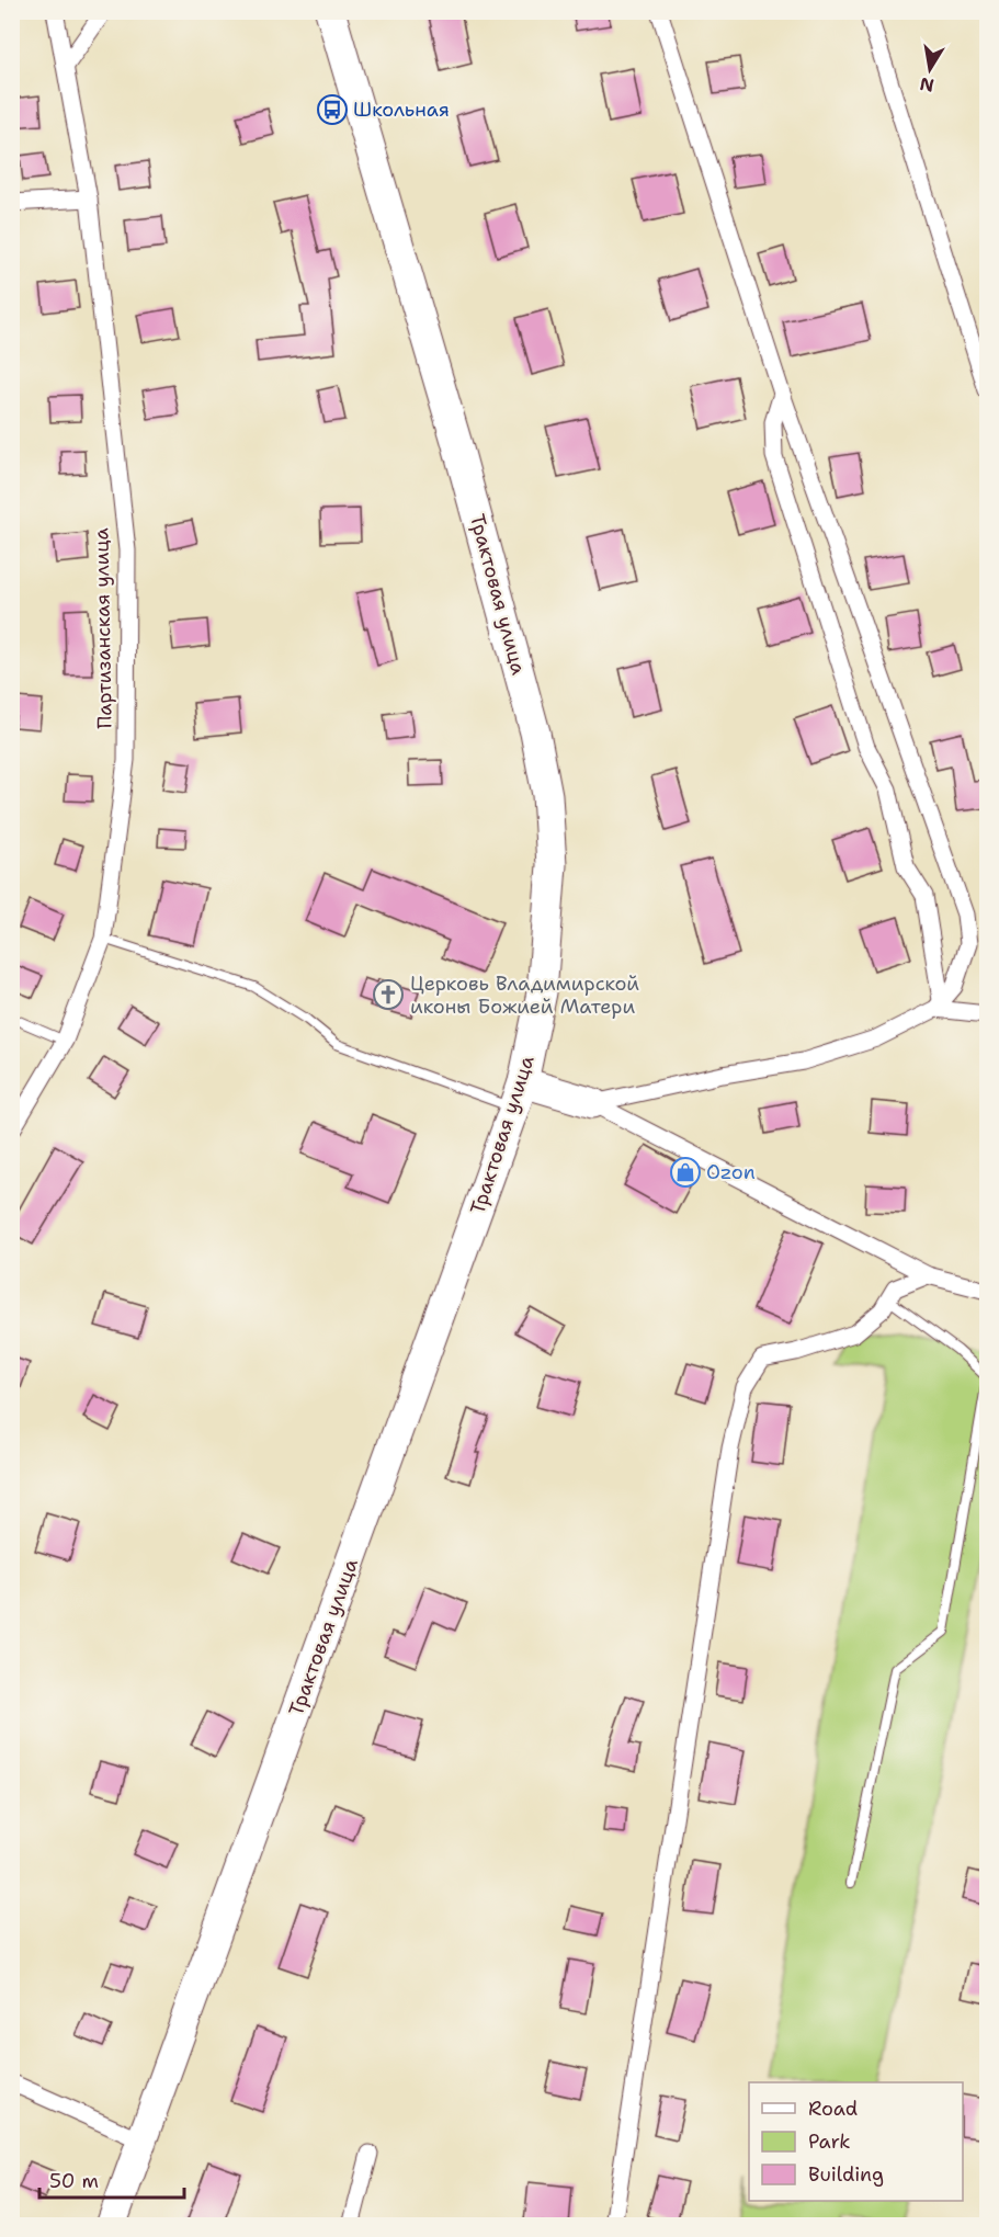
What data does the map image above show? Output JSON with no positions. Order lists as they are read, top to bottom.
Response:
{
  "streets": {
    "highway": ["Трактовая улица"],
    "street": ["Партизанская улица"]
  },
  "places": {
    "bus stop": ["Школьная"],
    "church": ["Церковь Владимирской иконы Божией Матери"],
    "shop": ["Ozon"]
  },
  "legend": ["Road", "Park", "Building"],
  "scale_bar": "50 m",
  "north": "bottom"
}
